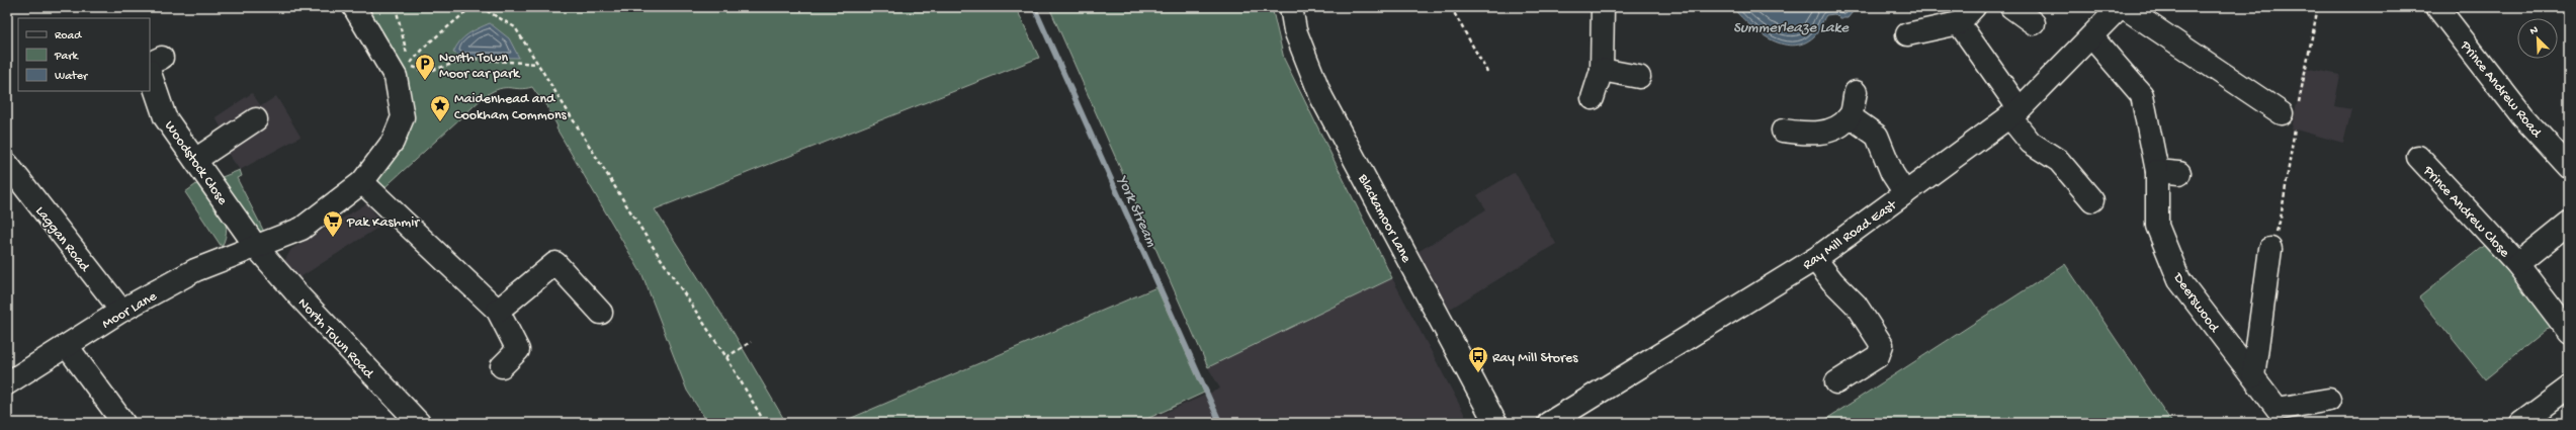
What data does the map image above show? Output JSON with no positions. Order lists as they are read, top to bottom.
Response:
{
  "streets": {
    "street": [
      "Prince Andrew Road",
      "Woodstock Close",
      "Prince Andrew Close",
      "Blackamoor Lane",
      "Ray Mill Road East",
      "Laggan Road",
      "Deerswood",
      "Moor Lane",
      "North Town Road"
    ]
  },
  "crossings": [
    ["Woodstock Close", "Moor Lane"],
    ["Woodstock Close", "North Town Road"],
    ["Ray Mill Road East", "Deerswood"],
    ["Laggan Road", "Moor Lane"],
    ["Moor Lane", "North Town Road"]
  ],
  "water": ["Summerleaze Lake", "York Stream"],
  "places": {
    "parking": ["North Town Moor car park"],
    "place": ["Maidenhead and Cookham Commons"],
    "supermarket": ["Pak Kashmir"],
    "bus stop": ["Ray Mill Stores"]
  },
  "legend": ["Road", "Park", "Water"],
  "north": "top left"
}
